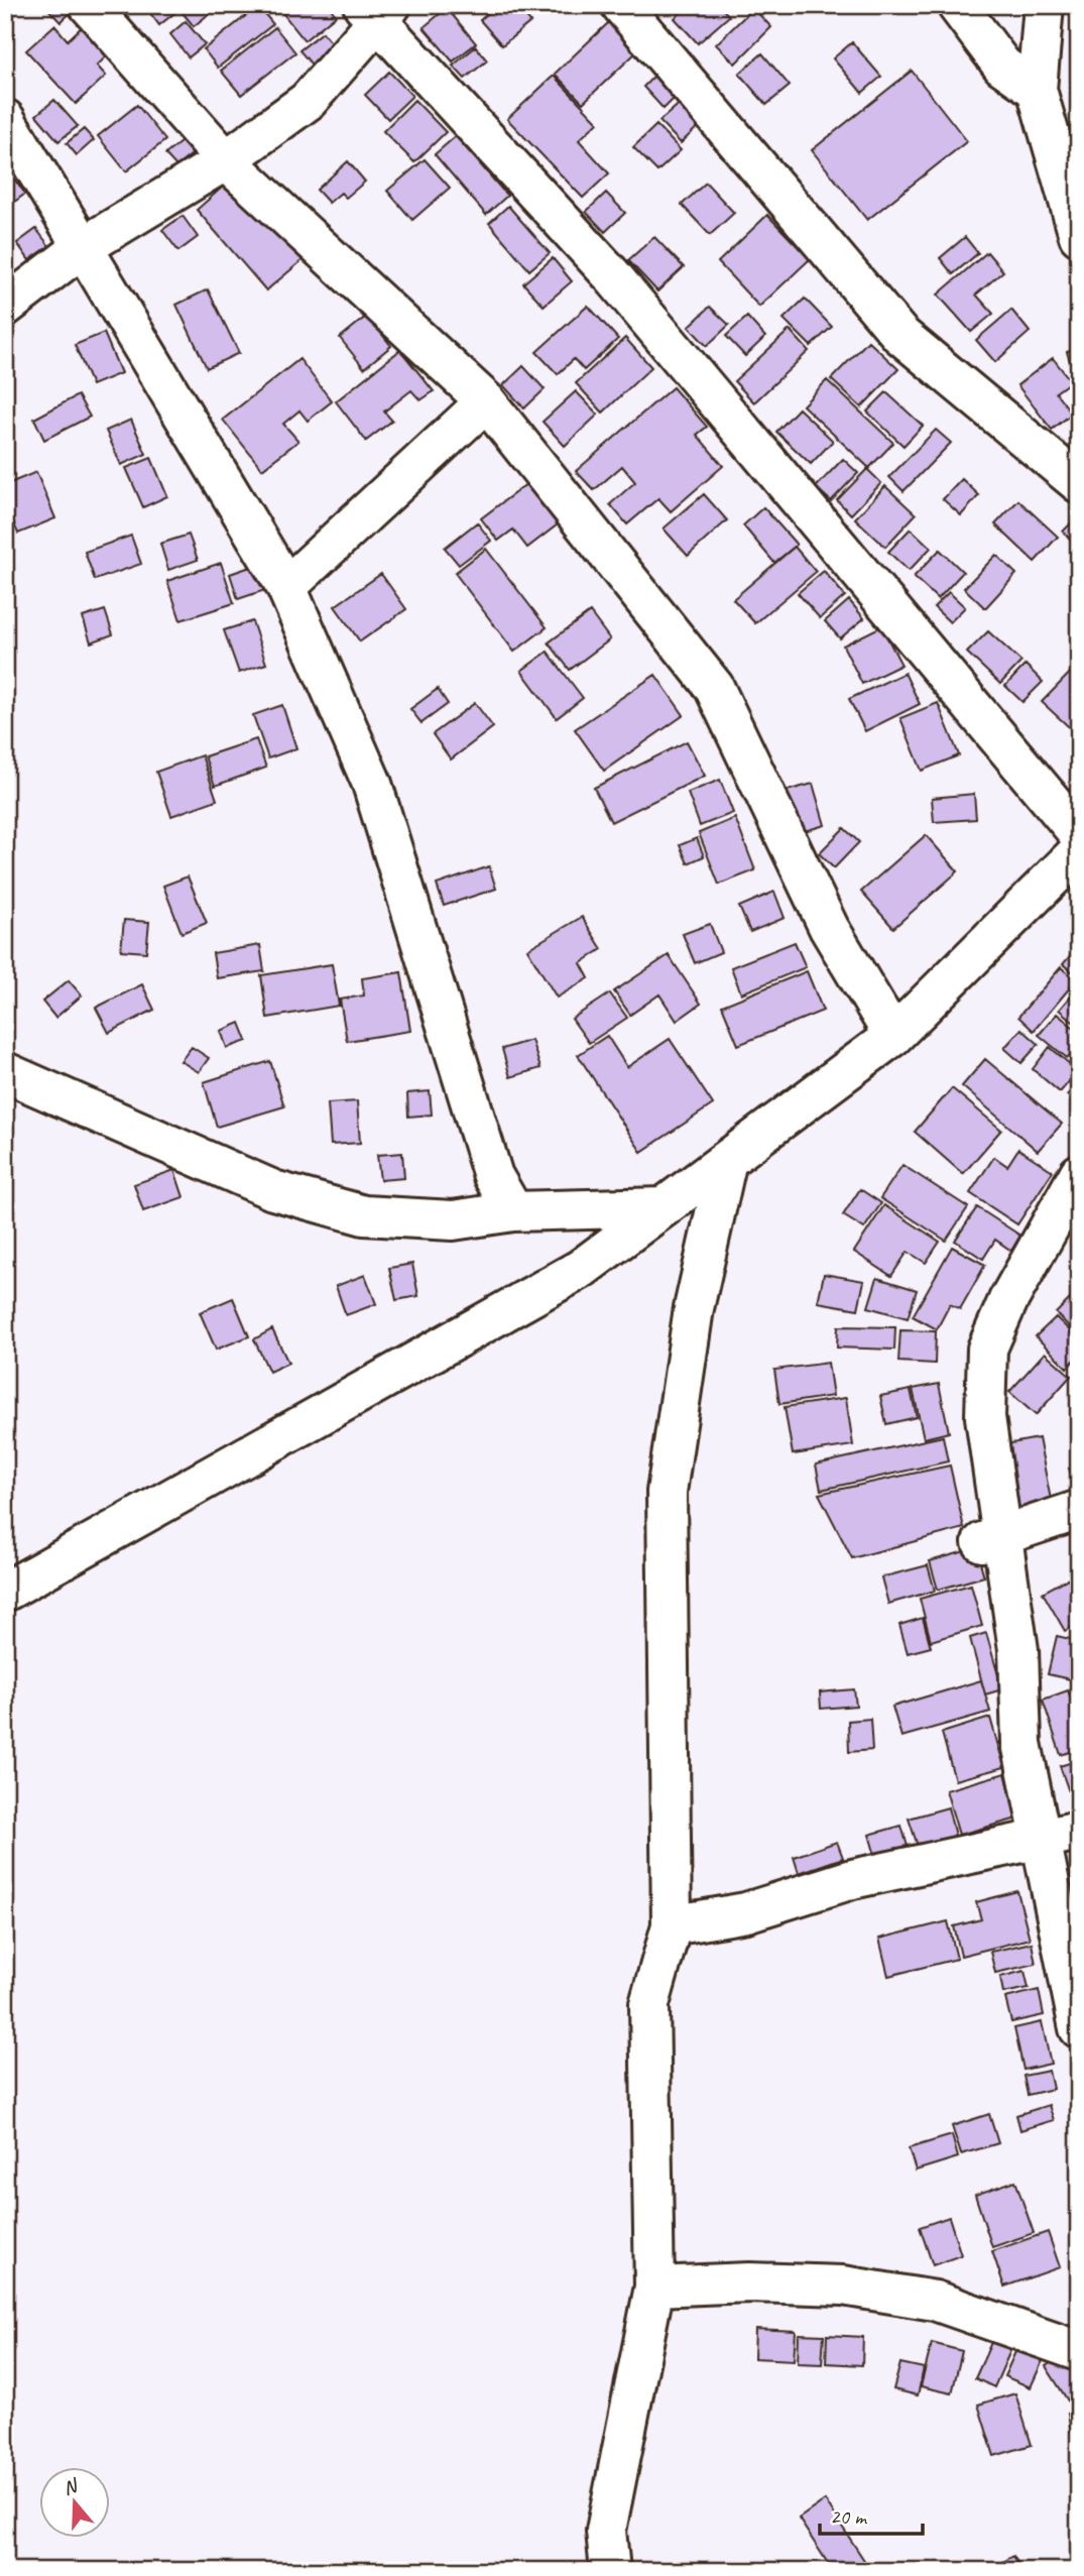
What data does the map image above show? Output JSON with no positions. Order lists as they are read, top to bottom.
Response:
{
  "scale_bar": "20 m",
  "north": "top"
}
